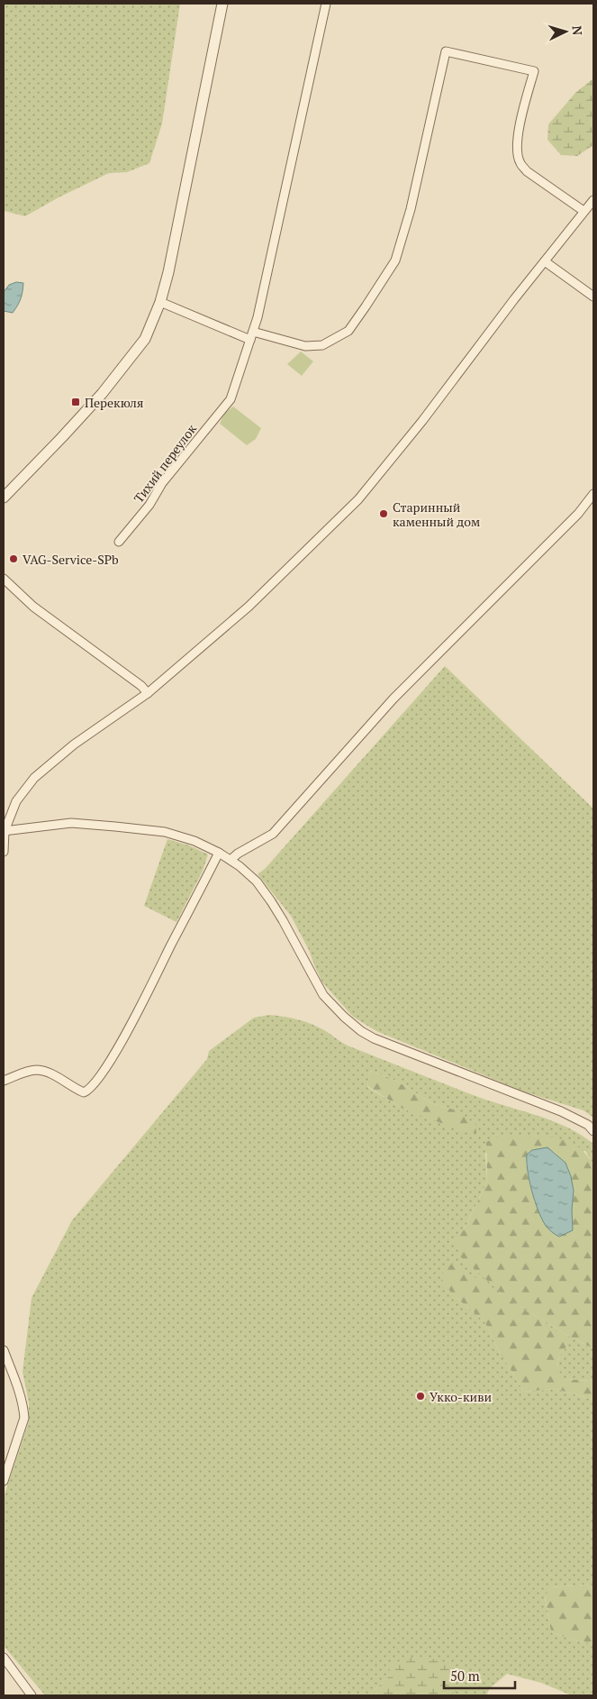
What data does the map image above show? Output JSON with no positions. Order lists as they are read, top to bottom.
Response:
{
  "streets": {
    "street": ["Тихий переулок"]
  },
  "places": {
    "transit": ["Перекюля"],
    "other": ["Старинный каменный дом", "VAG-Service-SPb", "Укко-киви"]
  },
  "scale_bar": "50 m",
  "north": "right"
}
